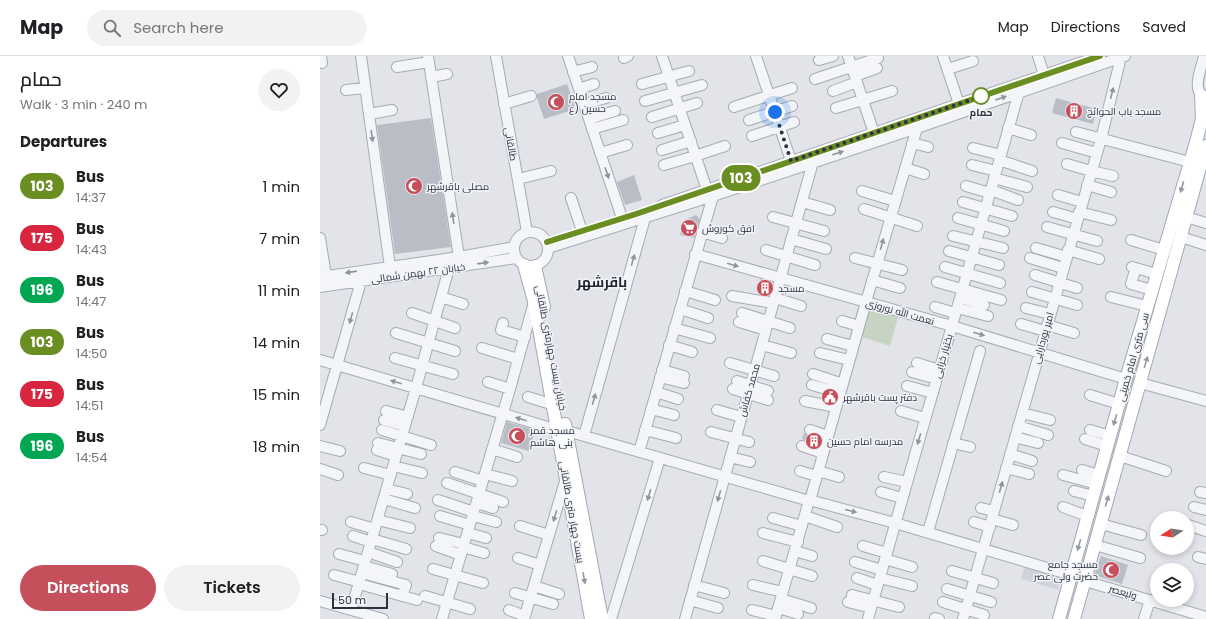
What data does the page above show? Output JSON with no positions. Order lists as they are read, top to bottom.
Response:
{
  "streets": {
    "main road": ["خیابان بیست چهارمتری طالقانی", "سی متری امام خمینی", "بیست چهار متری طالقانی"],
    "street": [
      "طالقانی",
      "خیابان ۲۲ بهمن شمالی",
      "نعمت الله نوروزی",
      "امیر پوردارایی",
      "بختیار خزایی",
      "محمد کفاش",
      "وليعصر"
    ]
  },
  "crossings": [
    ["طالقانی", "خیابان ۲۲ بهمن شمالی"],
    ["طالقانی", "خیابان بیست چهارمتری طالقانی"],
    ["خیابان ۲۲ بهمن شمالی", "خیابان بیست چهارمتری طالقانی"],
    ["نعمت الله نوروزی", "امیر پوردارایی"],
    ["نعمت الله نوروزی", "بختیار خزایی"],
    ["نعمت الله نوروزی", "سی متری امام خمینی"],
    ["نعمت الله نوروزی", "محمد کفاش"],
    ["خیابان بیست چهارمتری طالقانی", "بیست چهار متری طالقانی"],
    ["سی متری امام خمینی", "وليعصر"]
  ],
  "one_way": ["بیست چهار متری طالقانی"],
  "districts": ["باقرشهر"],
  "places": {
    "other": ["حمام"],
    "mosque": [
      "مسجد امام حسین (ع",
      "مصلی باقرشهر",
      "مسجد قمر بنی هاشم",
      "مسجد جامع حضرت ولی عصر"
    ],
    "building": ["مسجد باب الحوائج", "مسجد", "مدرسه امام حسین"],
    "supermarket": ["افق کوروش"],
    "public building": ["دفتر پست باقرشهر"]
  },
  "lines": ["bus line 103"],
  "scale_bar": "50 m",
  "north": "left",
  "page": {
    "header": "Map",
    "search": "Search here",
    "nav": ["Map", "Directions", "Saved"],
    "heading": [
      ["حمام", "Walk · 3 min · 240 m"],
      "Departures"
    ],
    "on_map": "103",
    "list": [
      {
        "mark": "103",
        "name": "Bus",
        "note": "14:37",
        "value": "1 min"
      },
      {
        "mark": "175",
        "name": "Bus",
        "note": "14:43",
        "value": "7 min"
      },
      {
        "mark": "196",
        "name": "Bus",
        "note": "14:47",
        "value": "11 min"
      },
      {
        "mark": "103",
        "name": "Bus",
        "note": "14:50",
        "value": "14 min"
      },
      {
        "mark": "175",
        "name": "Bus",
        "note": "14:51",
        "value": "15 min"
      },
      {
        "mark": "196",
        "name": "Bus",
        "note": "14:54",
        "value": "18 min"
      }
    ],
    "buttons": ["Directions", "Tickets"],
    "scale": "50 m"
  }
}
